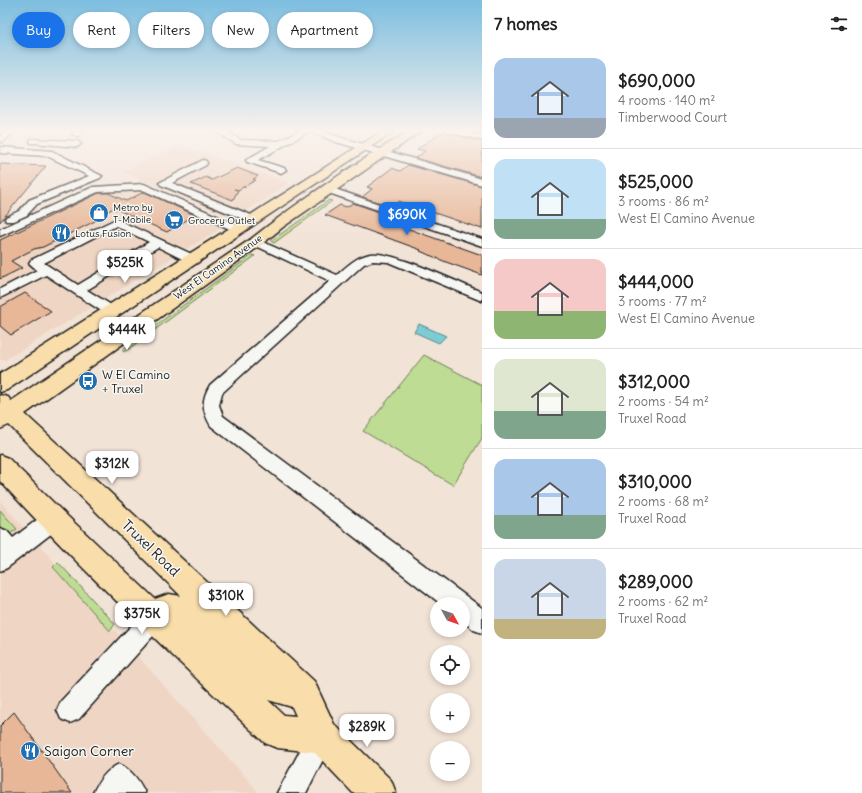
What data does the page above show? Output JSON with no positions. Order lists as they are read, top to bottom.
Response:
{
  "streets": {
    "main road": ["West El Camino Avenue", "Truxel Road"]
  },
  "crossings": [
    ["West El Camino Avenue", "Truxel Road"]
  ],
  "places": {
    "shop": ["Metro by T-Mobile"],
    "supermarket": ["Grocery Outlet"],
    "restaurant": ["Lotus Fusion", "Saigon Corner"],
    "bus stop": ["W El Camino + Truxel"]
  },
  "north": "bottom right",
  "page": {
    "heading": "7 homes",
    "chip": [
      "Buy",
      "Rent",
      "Filters",
      "New",
      "Apartment"
    ],
    "list": [
      {
        "name": "$690,000",
        "note": "4 rooms · 140 m² · Timberwood Court"
      },
      {
        "name": "$525,000",
        "note": "3 rooms · 86 m² · West El Camino Avenue"
      },
      {
        "name": "$444,000",
        "note": "3 rooms · 77 m² · West El Camino Avenue"
      },
      {
        "name": "$312,000",
        "note": "2 rooms · 54 m² · Truxel Road"
      },
      {
        "name": "$310,000",
        "note": "2 rooms · 68 m² · Truxel Road"
      },
      {
        "name": "$289,000",
        "note": "2 rooms · 62 m² · Truxel Road"
      }
    ],
    "price": [
      "$690K",
      "$525K",
      "$444K",
      "$312K",
      "$310K",
      "$375K",
      "$289K"
    ],
    "map_buttons": ["+", "−"]
  }
}
